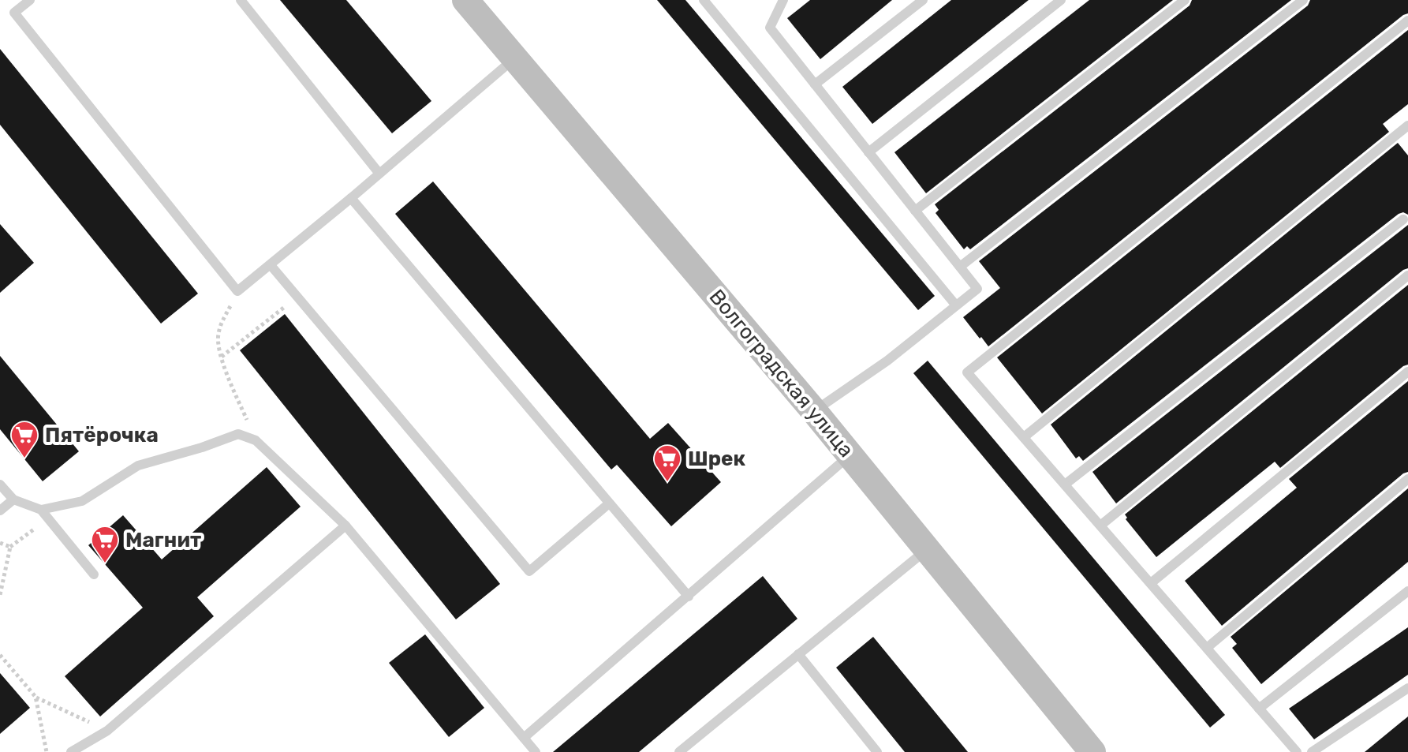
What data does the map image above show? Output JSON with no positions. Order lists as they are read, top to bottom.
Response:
{
  "streets": {
    "main road": ["Волгоградская улица"]
  },
  "places": {
    "supermarket": ["Пятёрочка", "Шрек", "Магнит"]
  }
}
